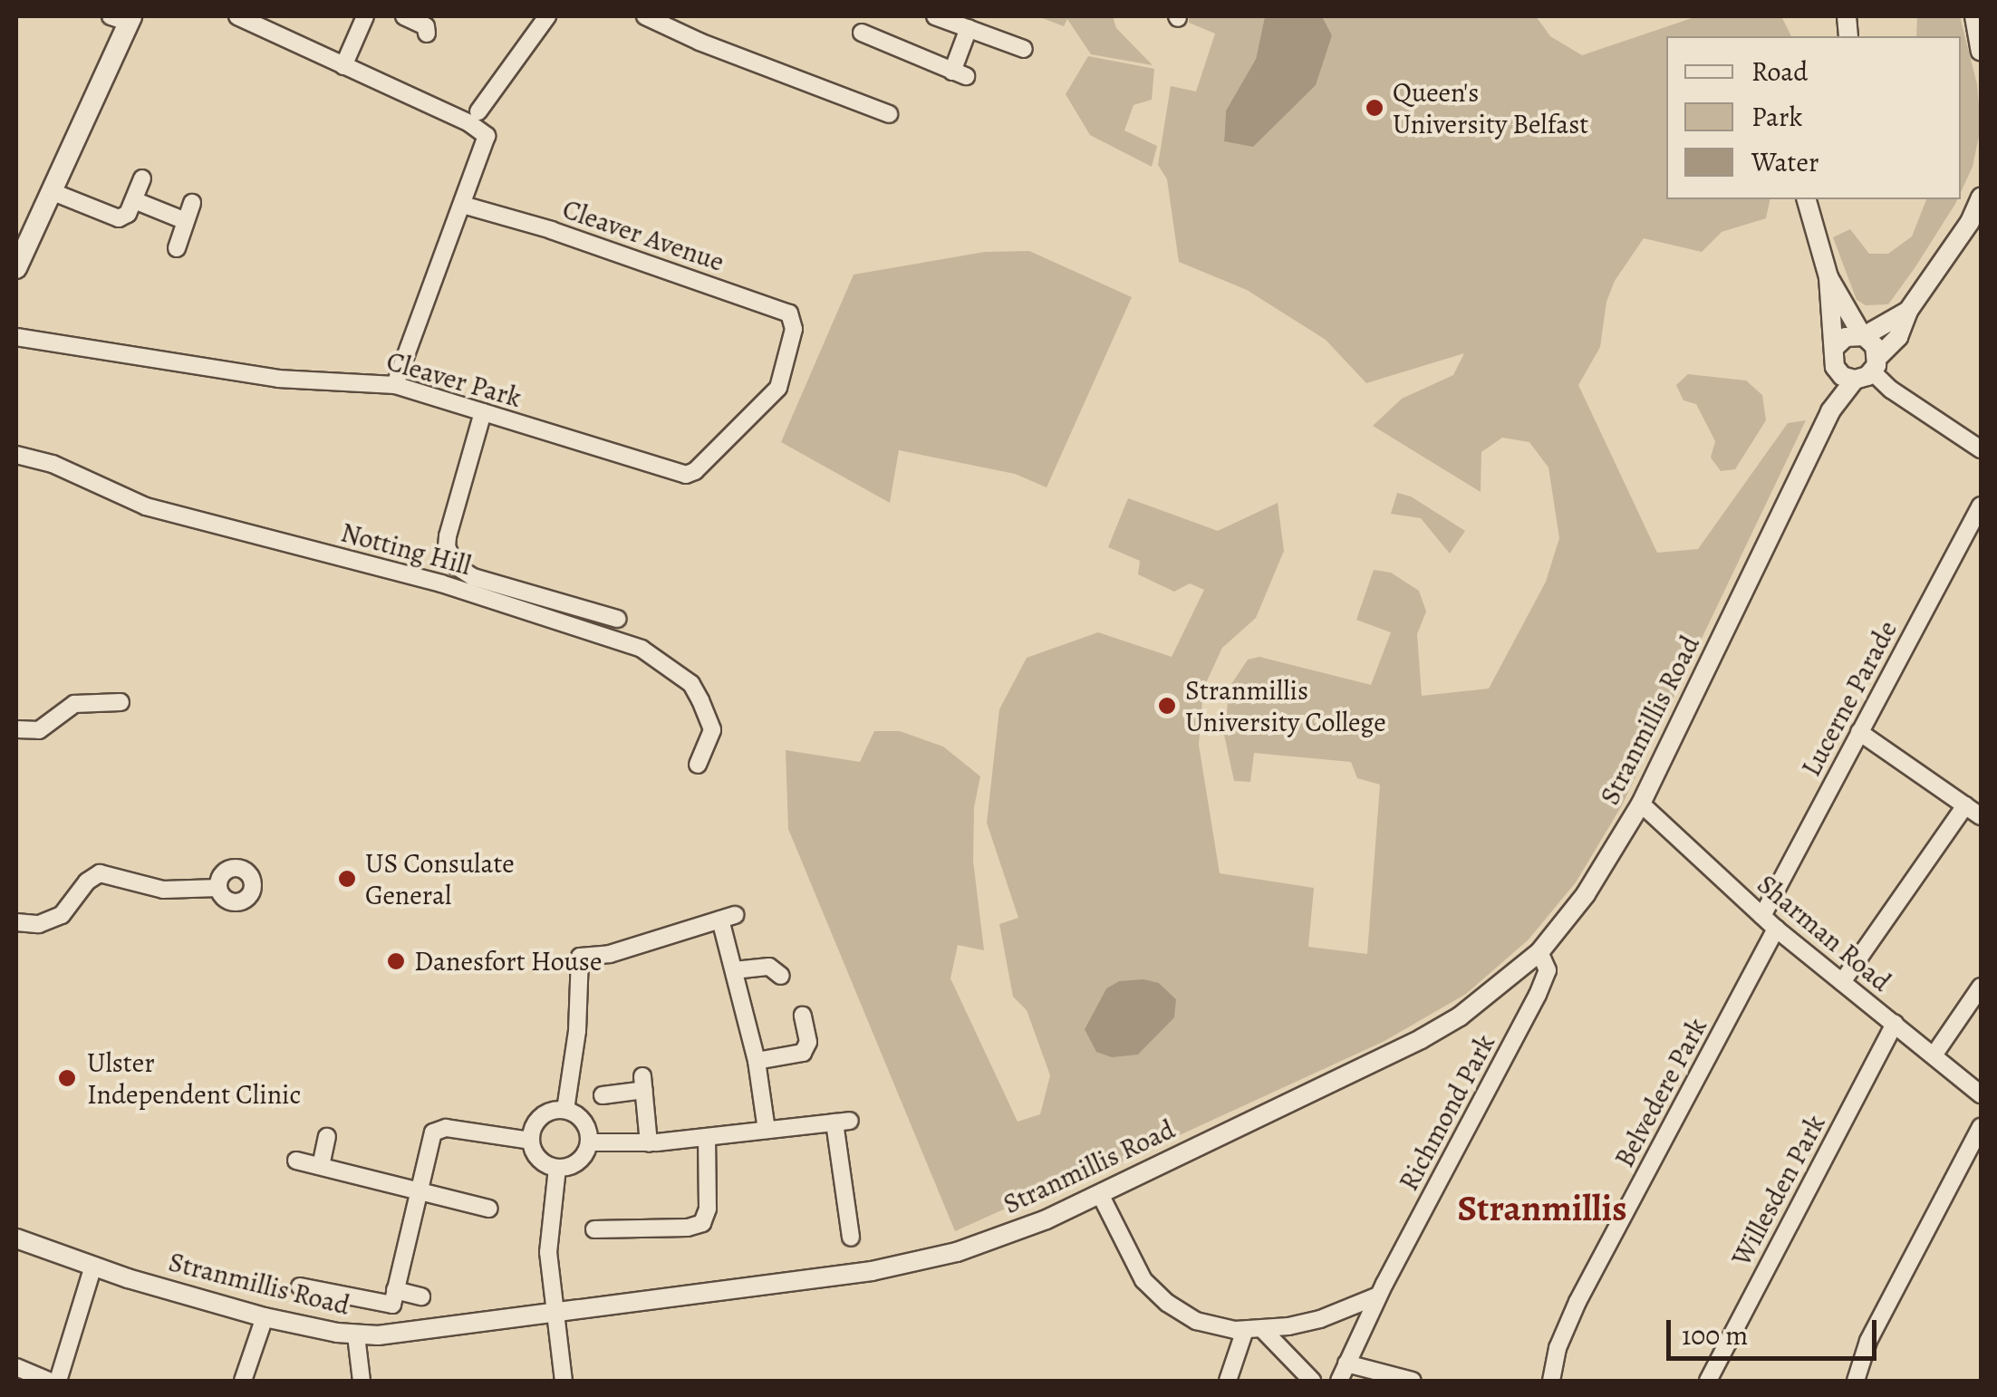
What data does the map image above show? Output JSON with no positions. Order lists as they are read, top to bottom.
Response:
{
  "streets": {
    "street": [
      "Cleaver Avenue",
      "Cleaver Park",
      "Notting Hill",
      "Lucerne Parade",
      "Stranmillis Road",
      "Sharman Road",
      "Belvedere Park",
      "Richmond Park",
      "Willesden Park"
    ]
  },
  "crossings": [
    ["Cleaver Avenue", "Cleaver Park"],
    ["Lucerne Parade", "Sharman Road"],
    ["Stranmillis Road", "Sharman Road"],
    ["Stranmillis Road", "Richmond Park"],
    ["Sharman Road", "Belvedere Park"],
    ["Sharman Road", "Willesden Park"]
  ],
  "districts": ["Stranmillis"],
  "places": [
    "Queen's University Belfast",
    "Stranmillis University College",
    "US Consulate General",
    "Danesfort House",
    "Ulster Independent Clinic"
  ],
  "legend": ["Road", "Park", "Water"],
  "scale_bar": "100 m"
}
